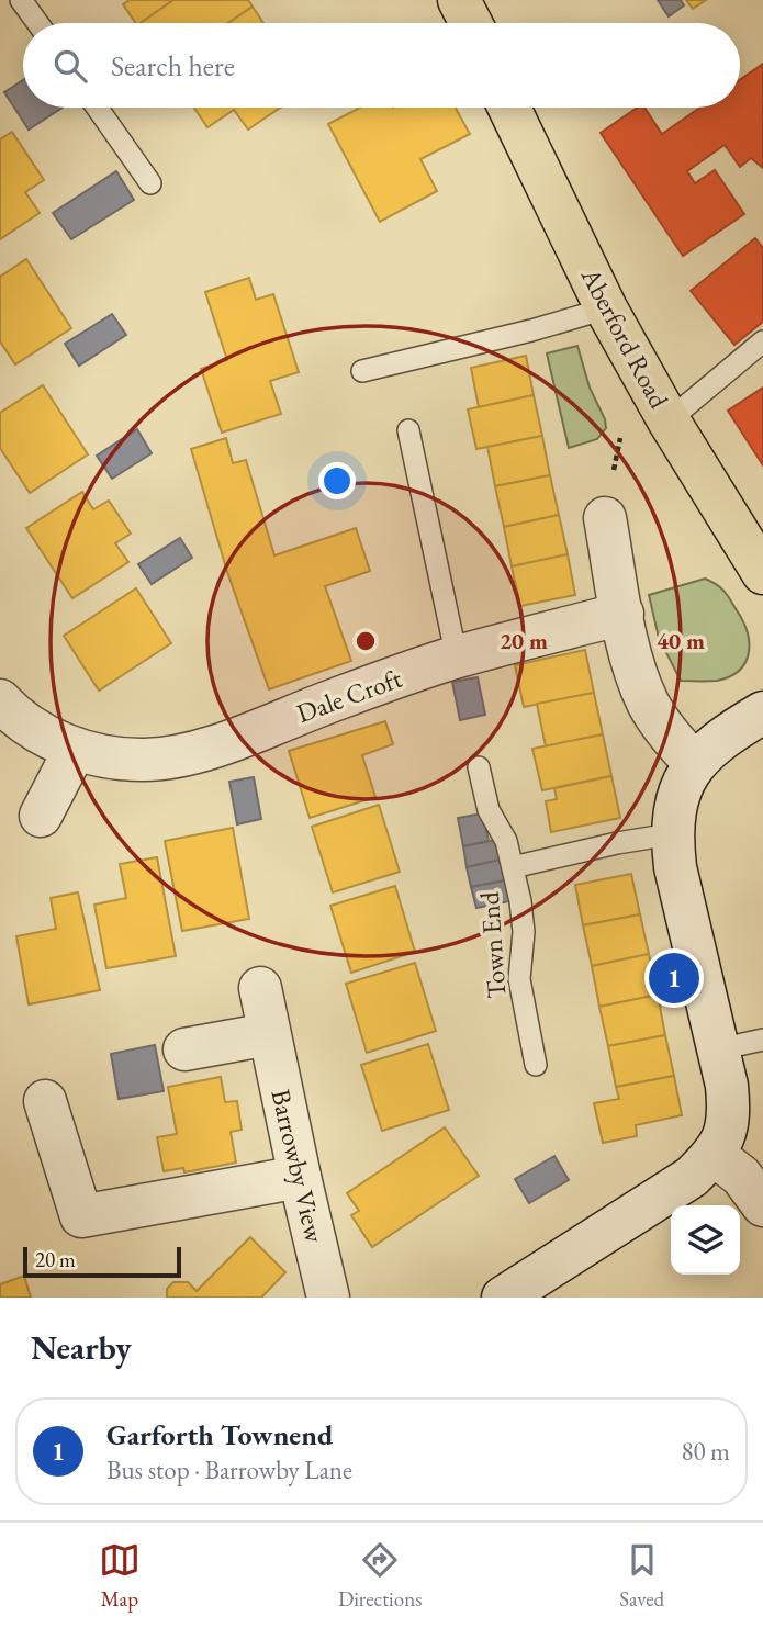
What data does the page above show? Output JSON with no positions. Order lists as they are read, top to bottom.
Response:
{
  "streets": {
    "main road": ["Aberford Road"],
    "street": ["Dale Croft", "Barrowby View"],
    "lane": ["Town End"]
  },
  "scale_bar": "20 m",
  "page": {
    "search": "Search here",
    "pins": "1",
    "scale": "20 m",
    "heading": "Nearby",
    "list": [
      {
        "mark": "1",
        "name": "Garforth Townend",
        "note": "Bus stop · Barrowby Lane",
        "value": "80 m"
      }
    ],
    "nav": ["Map", "Directions", "Saved"]
  },
  "rings": ["20 m", "40 m"]
}
